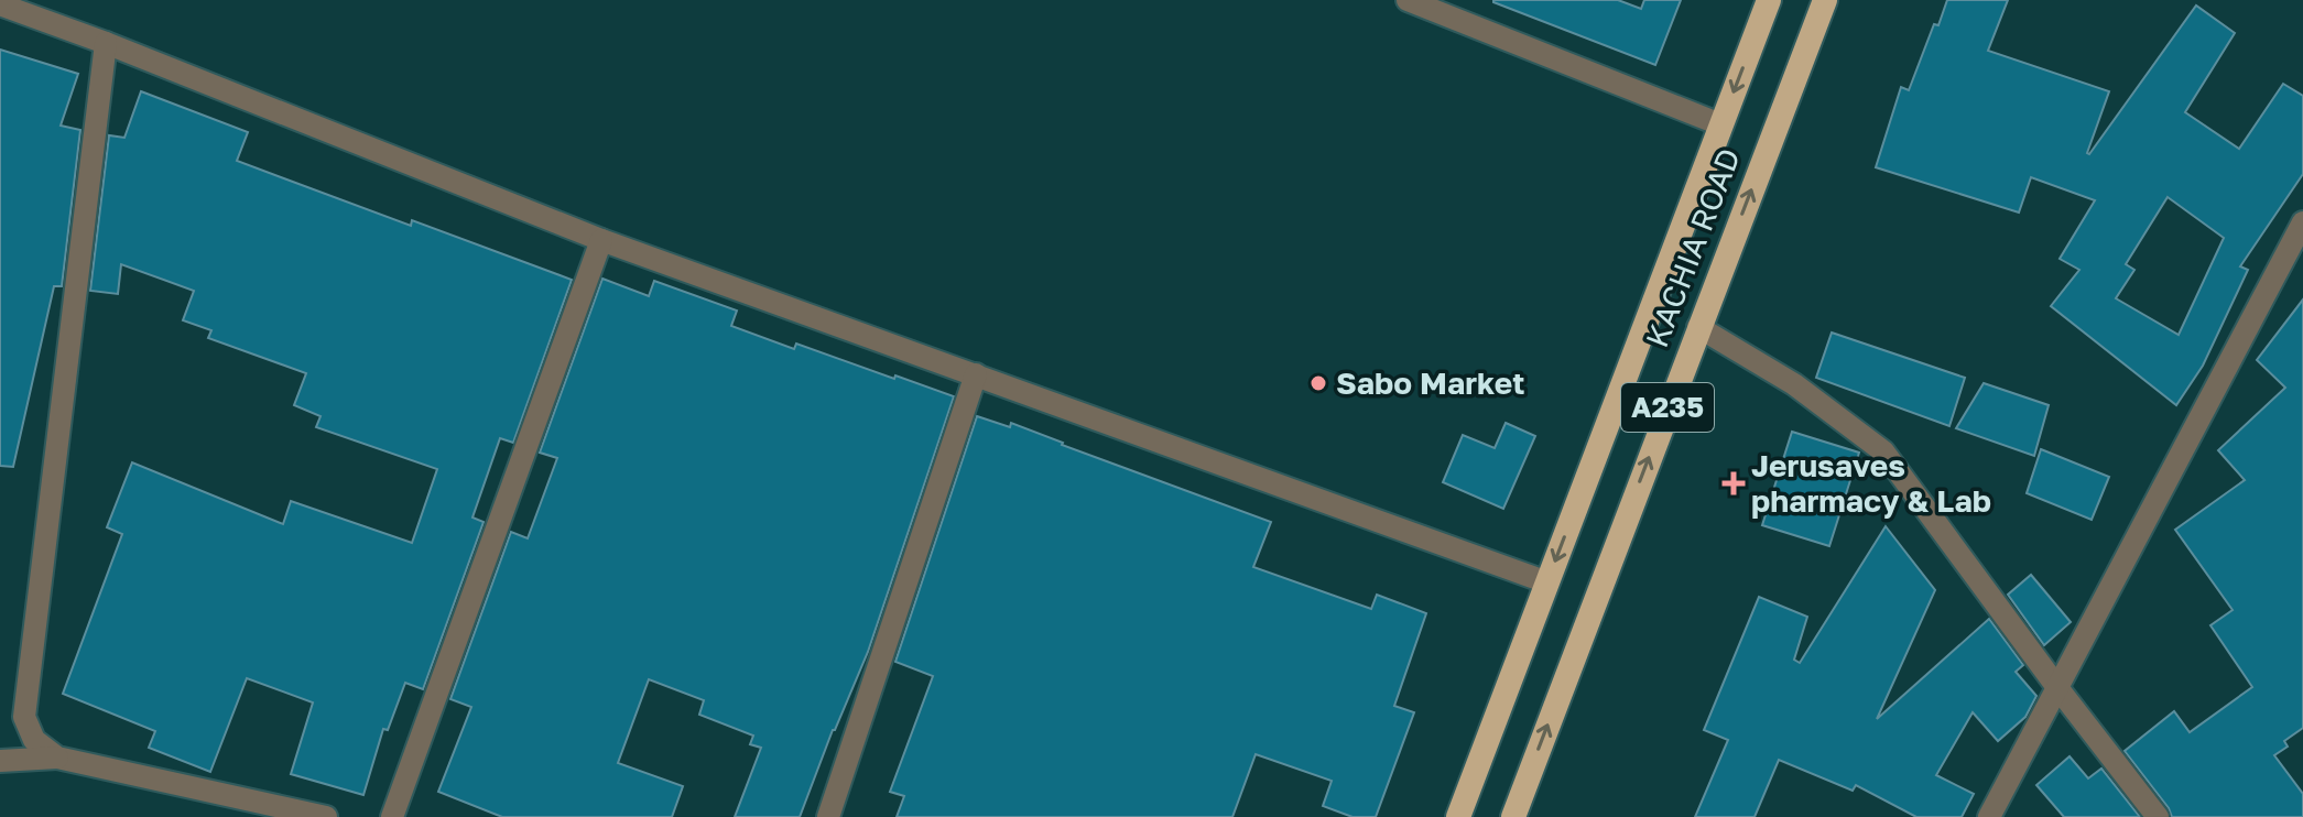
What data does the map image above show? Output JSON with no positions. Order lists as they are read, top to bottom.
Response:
{
  "streets": {
    "highway": ["KACHIA ROAD", "A235"]
  },
  "places": {
    "other": ["Sabo Market"],
    "health": ["Jerusaves pharmacy & Lab"]
  }
}
